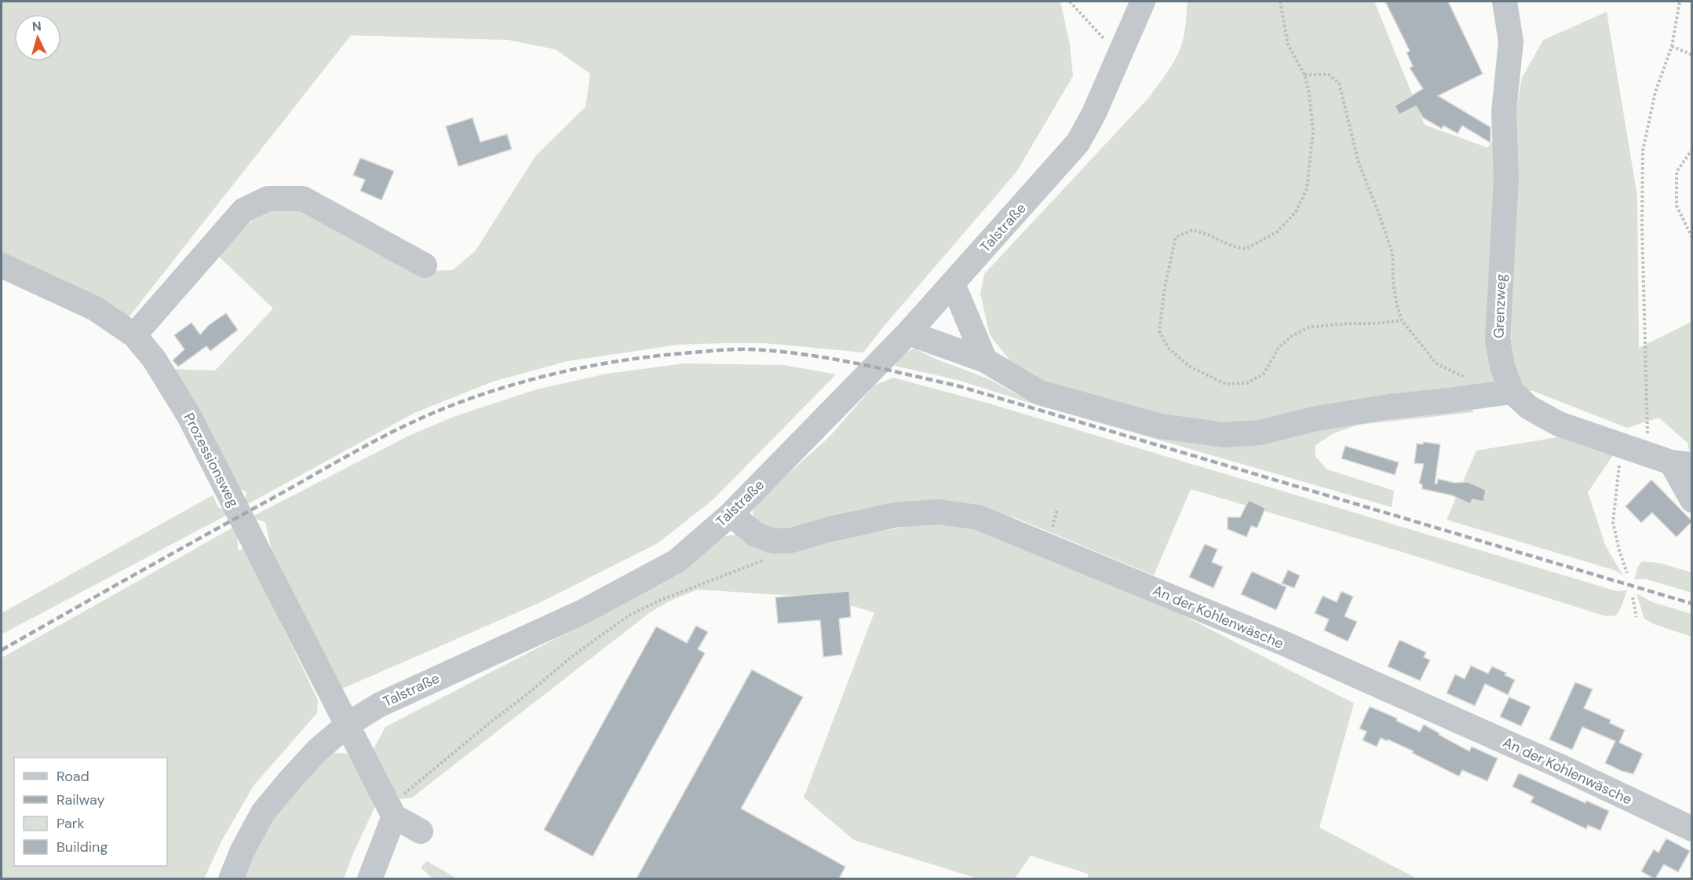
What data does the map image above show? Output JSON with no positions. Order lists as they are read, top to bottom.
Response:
{
  "streets": {
    "street": [
      "Talstraße",
      "Grenzweg",
      "Prozessionsweg",
      "An der Kohlenwäsche"
    ]
  },
  "crossings": [
    ["Talstraße", "Prozessionsweg"],
    ["Talstraße", "An der Kohlenwäsche"]
  ],
  "legend": [
    "Road",
    "Railway",
    "Park",
    "Building"
  ],
  "north": "top"
}
